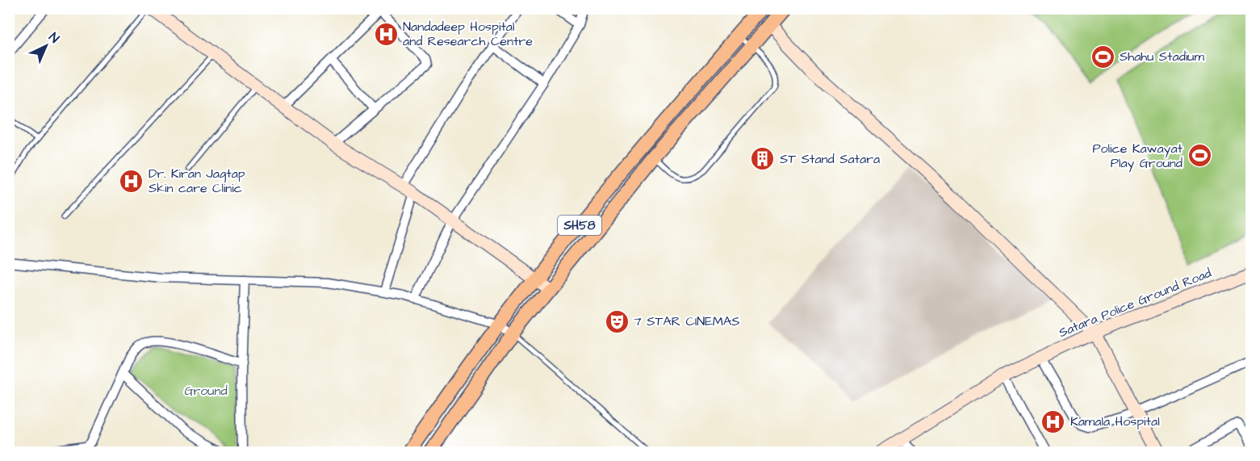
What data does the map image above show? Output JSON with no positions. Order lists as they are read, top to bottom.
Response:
{
  "streets": {
    "main road": ["SH58", "Satara Police Ground Road"]
  },
  "parks": ["Ground"],
  "places": {
    "hospital": ["Nandadeep Hospital and Research Centre", "Dr. Kiran Jagtap Skin care Clinic", "Kamala Hospital"],
    "sports": ["Shahu Stadium", "Police Kawayat Play Ground"],
    "building": ["ST Stand Satara"],
    "theatre": ["7 STAR CINEMAS"]
  },
  "north": "top right"
}
